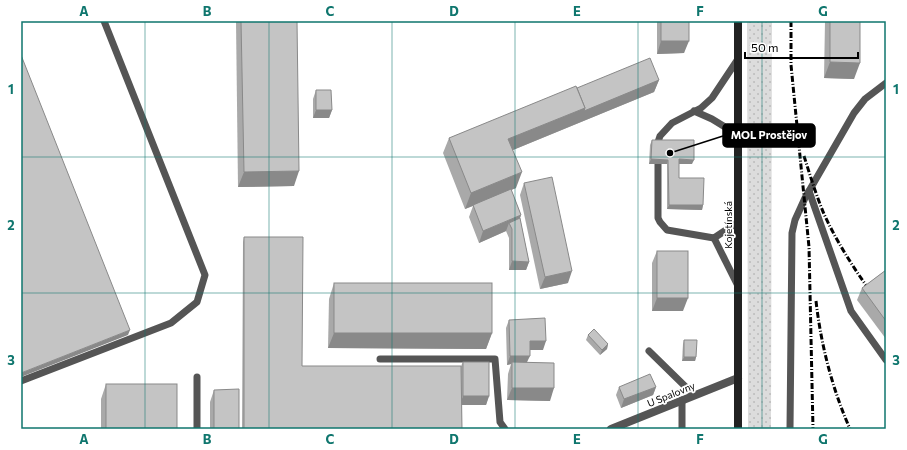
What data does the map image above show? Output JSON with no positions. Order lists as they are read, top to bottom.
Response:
{
  "streets": {
    "main road": ["Kojetínská"],
    "street": ["U Spalovny"]
  },
  "crossings": [
    ["Kojetínská", "U Spalovny"]
  ],
  "places": ["MOL Prostějov"],
  "scale_bar": "50 m",
  "grid": {
    "columns": [
      "A",
      "B",
      "C",
      "D",
      "E",
      "F",
      "G"
    ],
    "rows": ["1", "2", "3"]
  }
}
